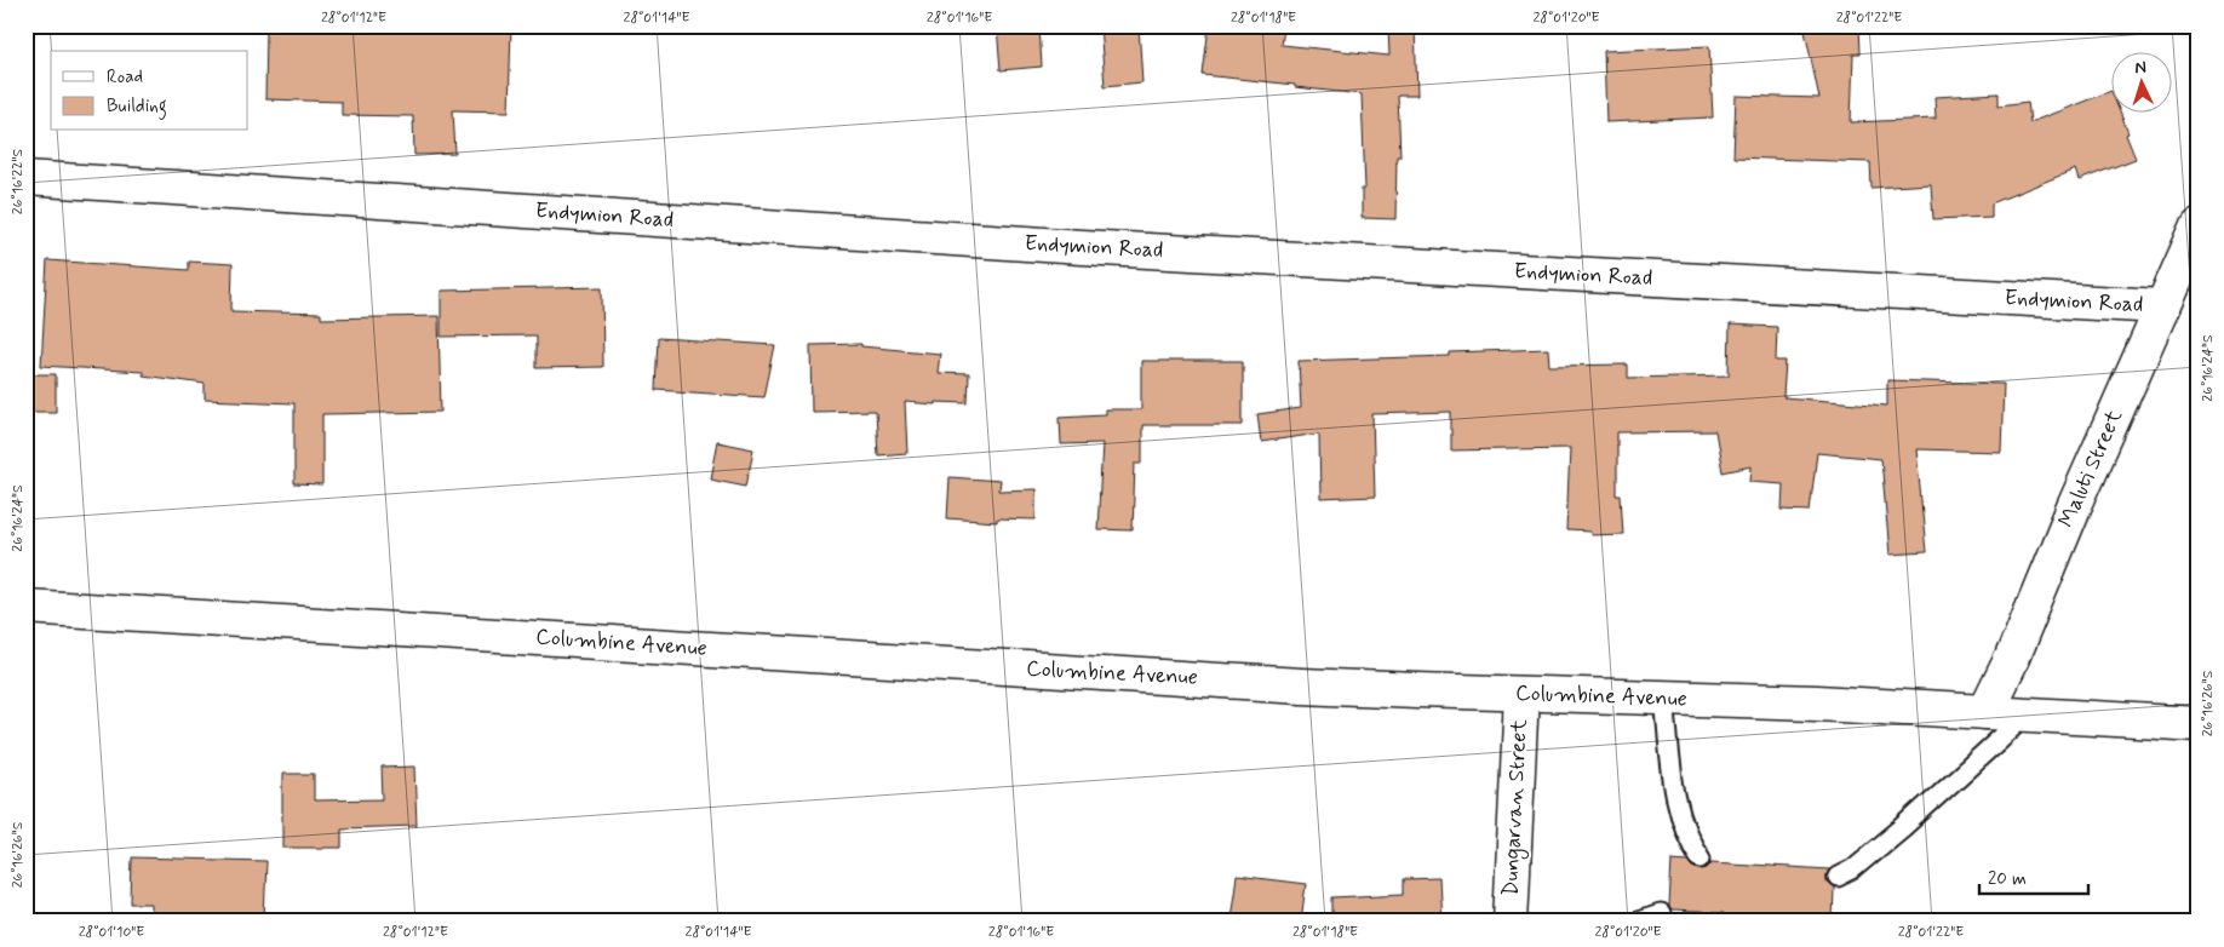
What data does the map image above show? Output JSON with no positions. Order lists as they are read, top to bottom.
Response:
{
  "streets": {
    "street": [
      "Endymion Road",
      "Maluti Street",
      "Columbine Avenue",
      "Dungarvan Street"
    ]
  },
  "crossings": [
    ["Endymion Road", "Maluti Street"],
    ["Maluti Street", "Columbine Avenue"],
    ["Columbine Avenue", "Dungarvan Street"]
  ],
  "legend": ["Road", "Building"],
  "scale_bar": "20 m",
  "north": "top",
  "coordinates": [
    "28°01'12\"E",
    "28°01'14\"E",
    "28°01'16\"E",
    "28°01'18\"E",
    "28°01'20\"E",
    "28°01'22\"E",
    "26°16'22\"S",
    "26°16'24\"S",
    "26°16'26\"S",
    "28°01'10\"E"
  ]
}
